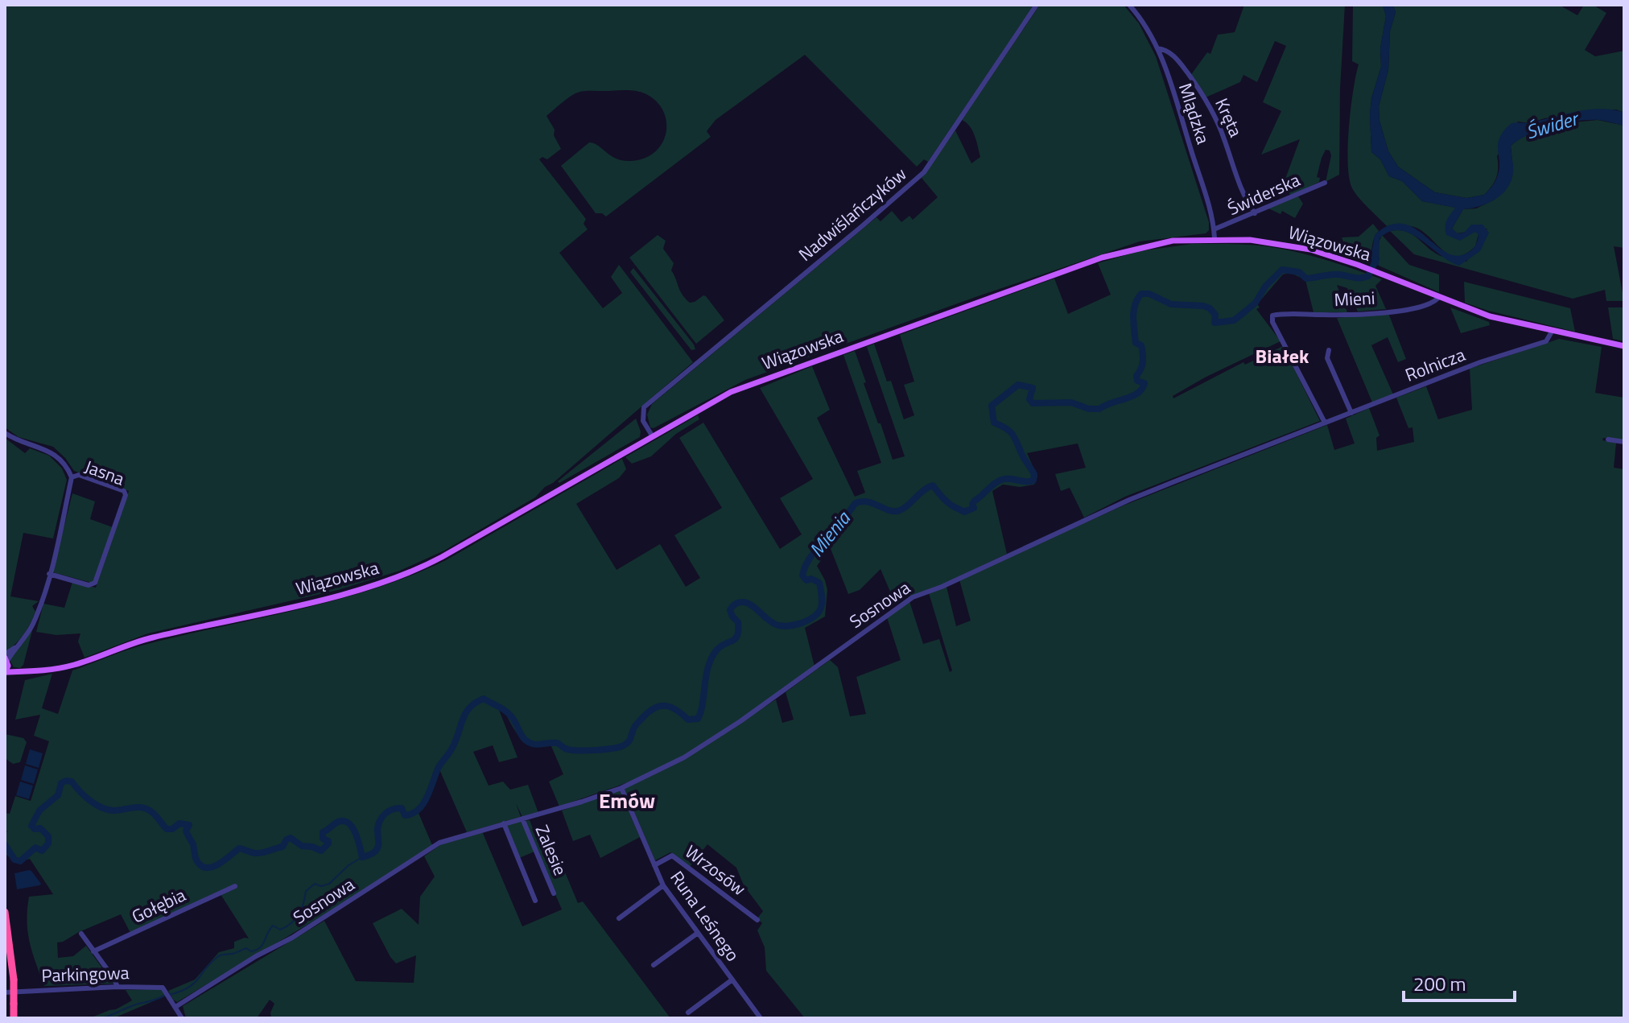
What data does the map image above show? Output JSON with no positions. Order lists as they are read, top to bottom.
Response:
{
  "streets": {
    "main road": ["Wiązowska"],
    "street": [
      "Mlądzka",
      "Kręta",
      "Świderska",
      "Nadwiślańczyków",
      "Mieni",
      "Rolnicza",
      "Jasna",
      "Sosnowa",
      "Zalesie",
      "Wrzosów",
      "Gołębia",
      "Runa Leśnego",
      "Parkingowa"
    ]
  },
  "crossings": [
    ["Mlądzka", "Kręta"],
    ["Mlądzka", "Świderska"],
    ["Mlądzka", "Wiązowska"],
    ["Kręta", "Świderska"],
    ["Nadwiślańczyków", "Wiązowska"],
    ["Wiązowska", "Mieni"],
    ["Wiązowska", "Rolnicza"],
    ["Wiązowska", "Jasna"],
    ["Mieni", "Rolnicza"],
    ["Mieni", "Sosnowa"],
    ["Rolnicza", "Sosnowa"],
    ["Sosnowa", "Zalesie"],
    ["Sosnowa", "Runa Leśnego"],
    ["Sosnowa", "Parkingowa"],
    ["Wrzosów", "Runa Leśnego"]
  ],
  "districts": ["Białek", "Emów"],
  "water": ["Świder", "Mienia"],
  "scale_bar": "200 m"
}
